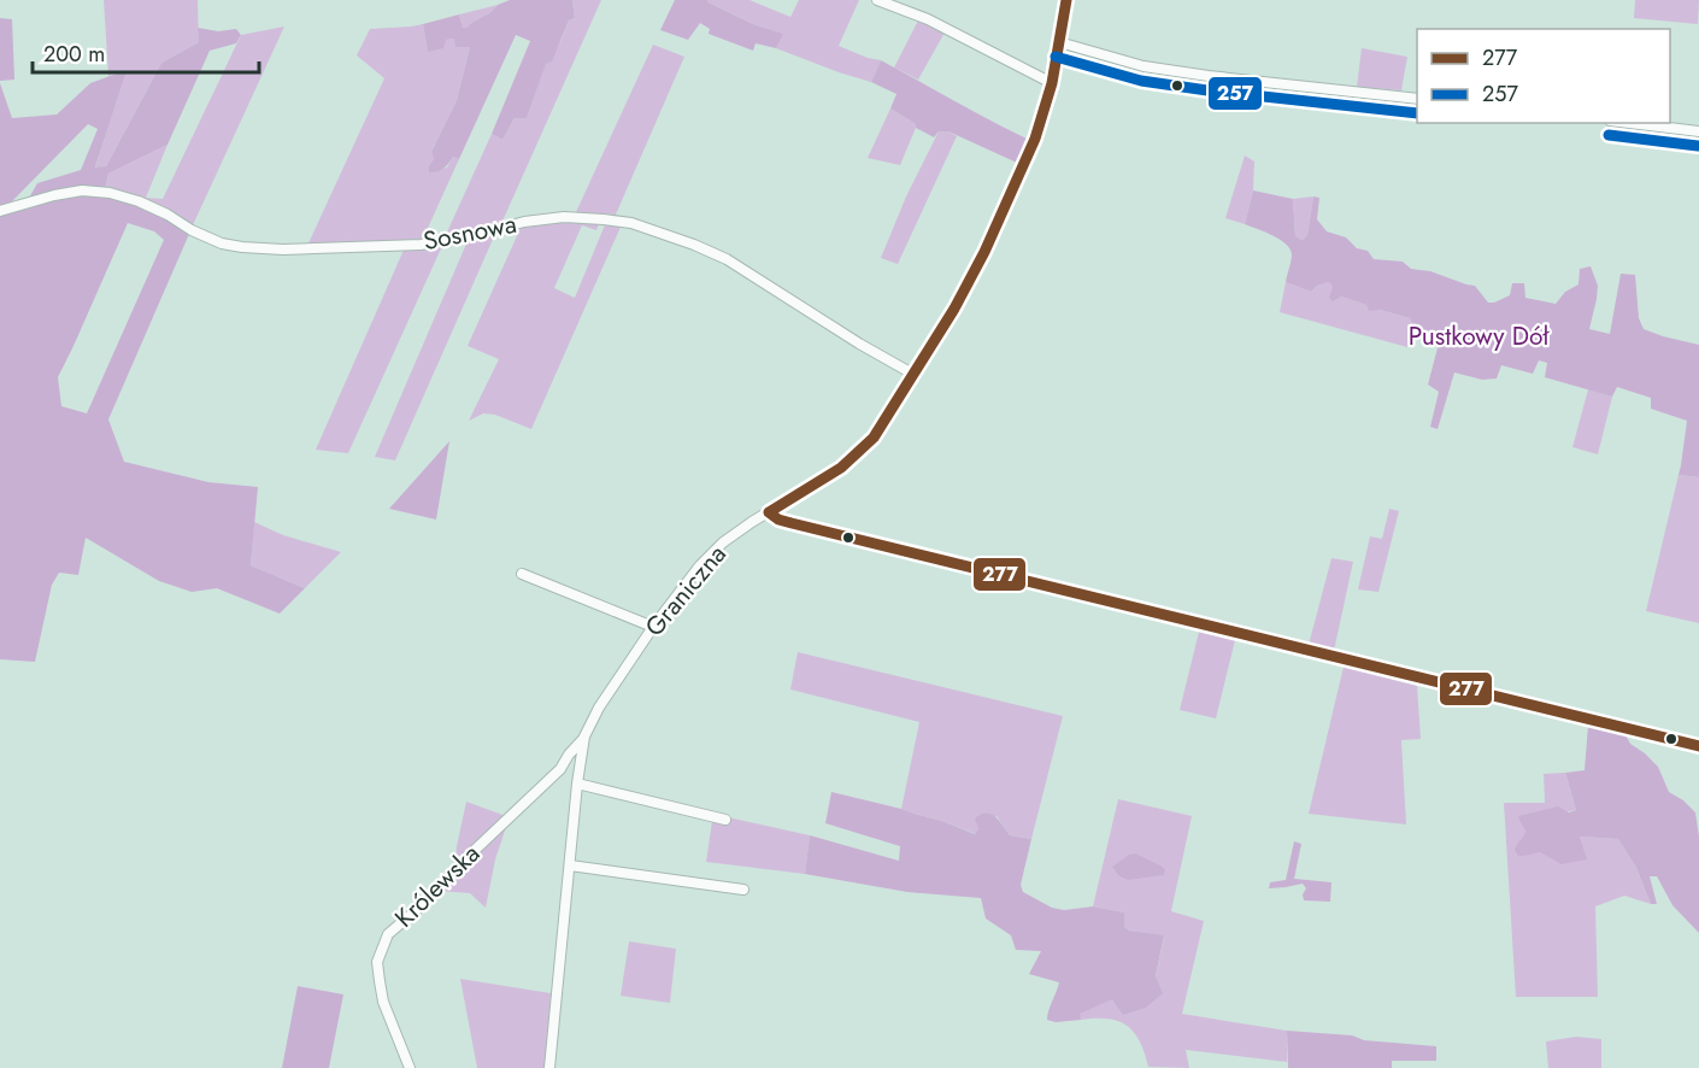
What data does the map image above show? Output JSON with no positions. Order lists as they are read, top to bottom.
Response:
{
  "streets": {
    "street": ["Sosnowa", "Graniczna", "Królewska"]
  },
  "crossings": [
    ["Sosnowa", "Graniczna"],
    ["Graniczna", "Królewska"]
  ],
  "parks": ["Pustkowy Dół"],
  "lines": ["transit line 277", "transit line 257"],
  "legend": ["277", "257"],
  "scale_bar": "200 m"
}
